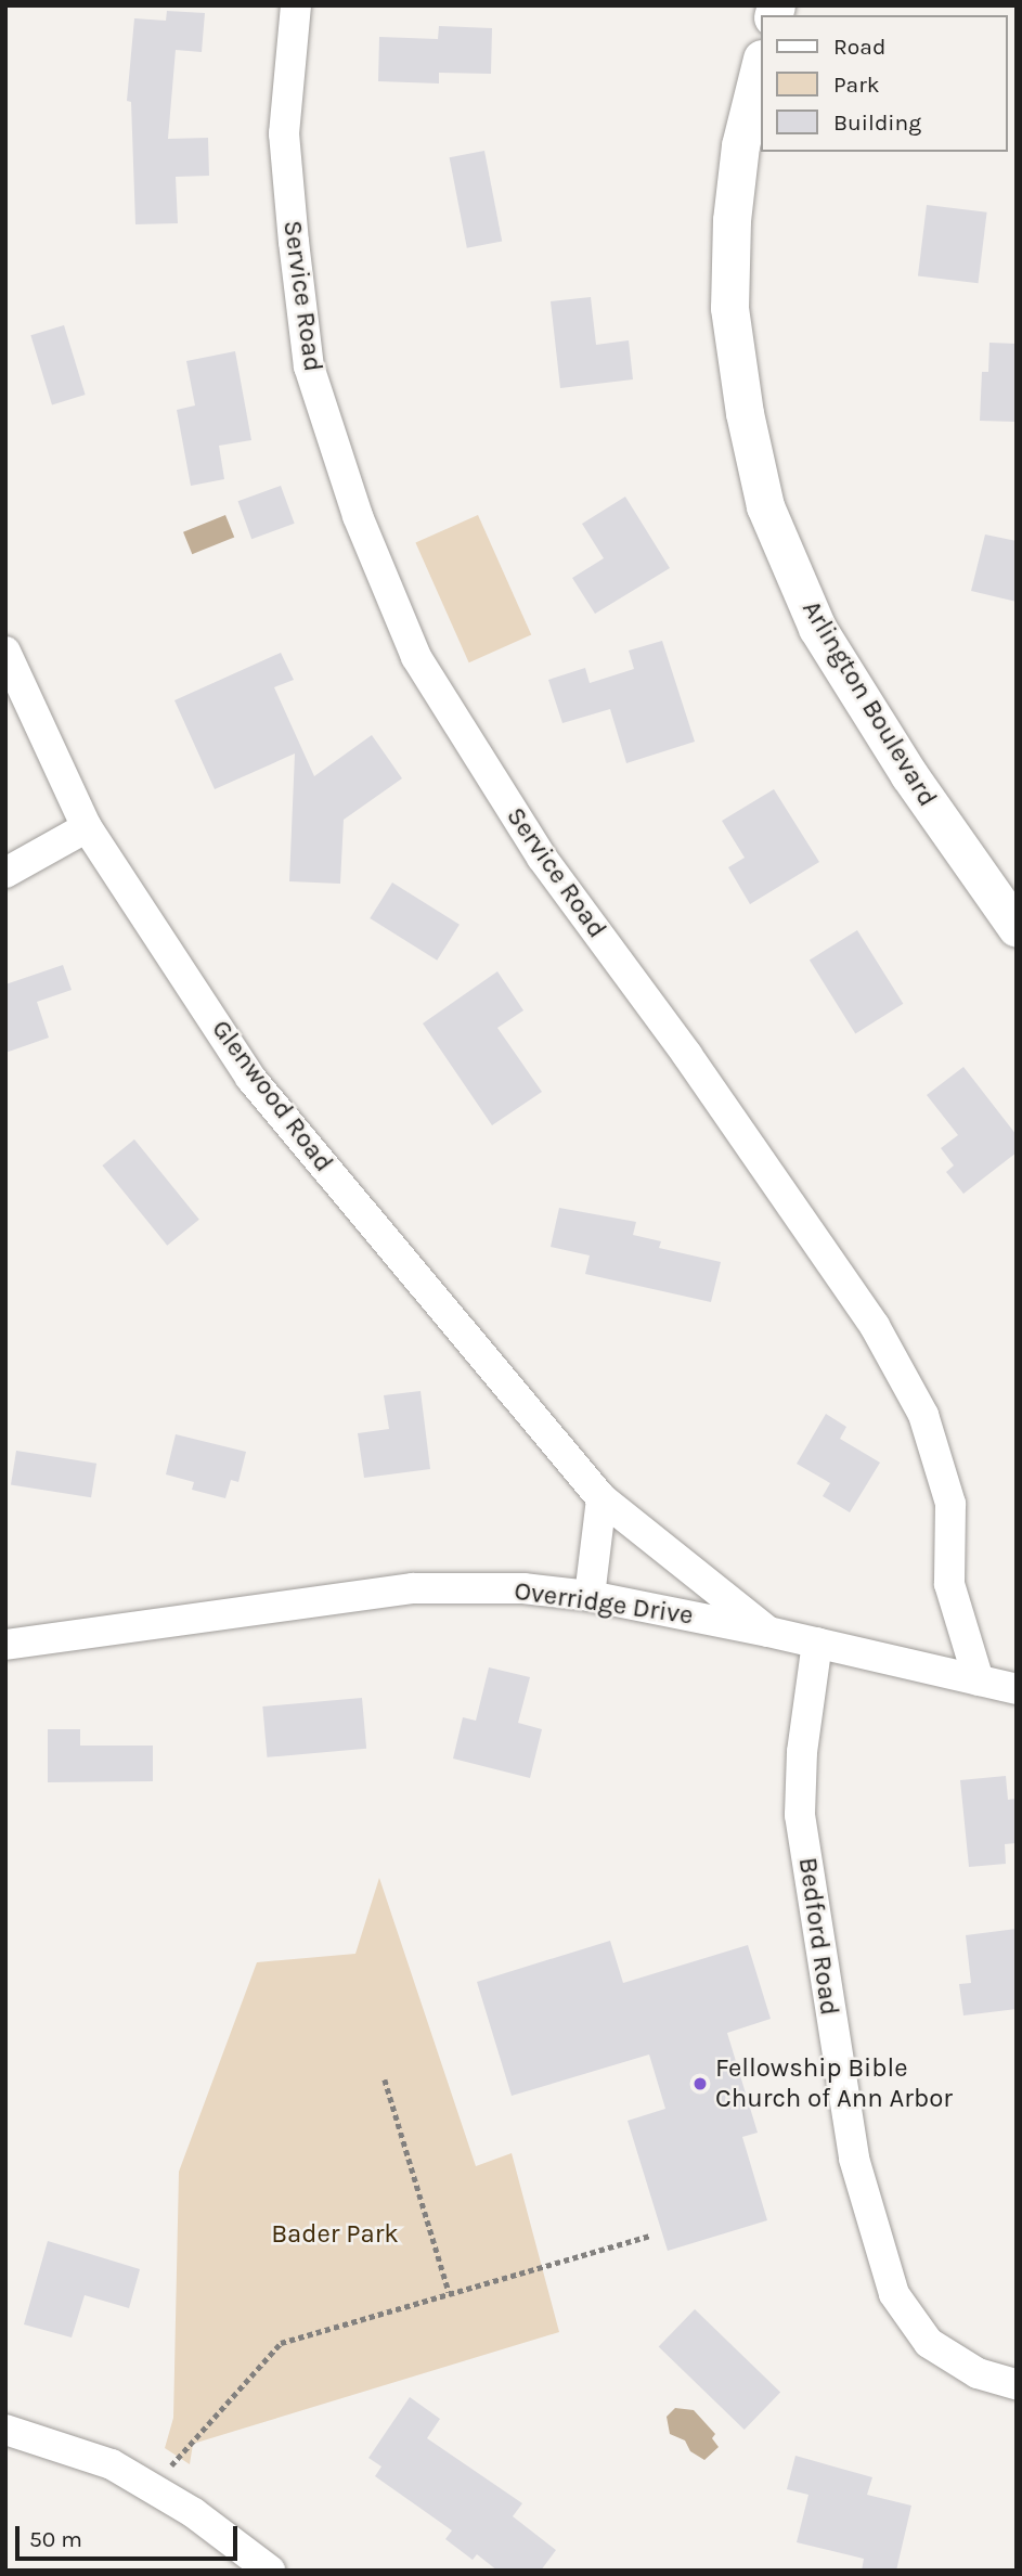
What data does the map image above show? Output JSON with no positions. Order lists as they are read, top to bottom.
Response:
{
  "streets": {
    "street": [
      "Service Road",
      "Arlington Boulevard",
      "Glenwood Road",
      "Overridge Drive",
      "Bedford Road"
    ]
  },
  "crossings": [
    ["Service Road", "Overridge Drive"],
    ["Glenwood Road", "Overridge Drive"],
    ["Overridge Drive", "Bedford Road"]
  ],
  "parks": ["Bader Park"],
  "places": ["Fellowship Bible Church of Ann Arbor"],
  "legend": ["Road", "Park", "Building"],
  "scale_bar": "50 m"
}
